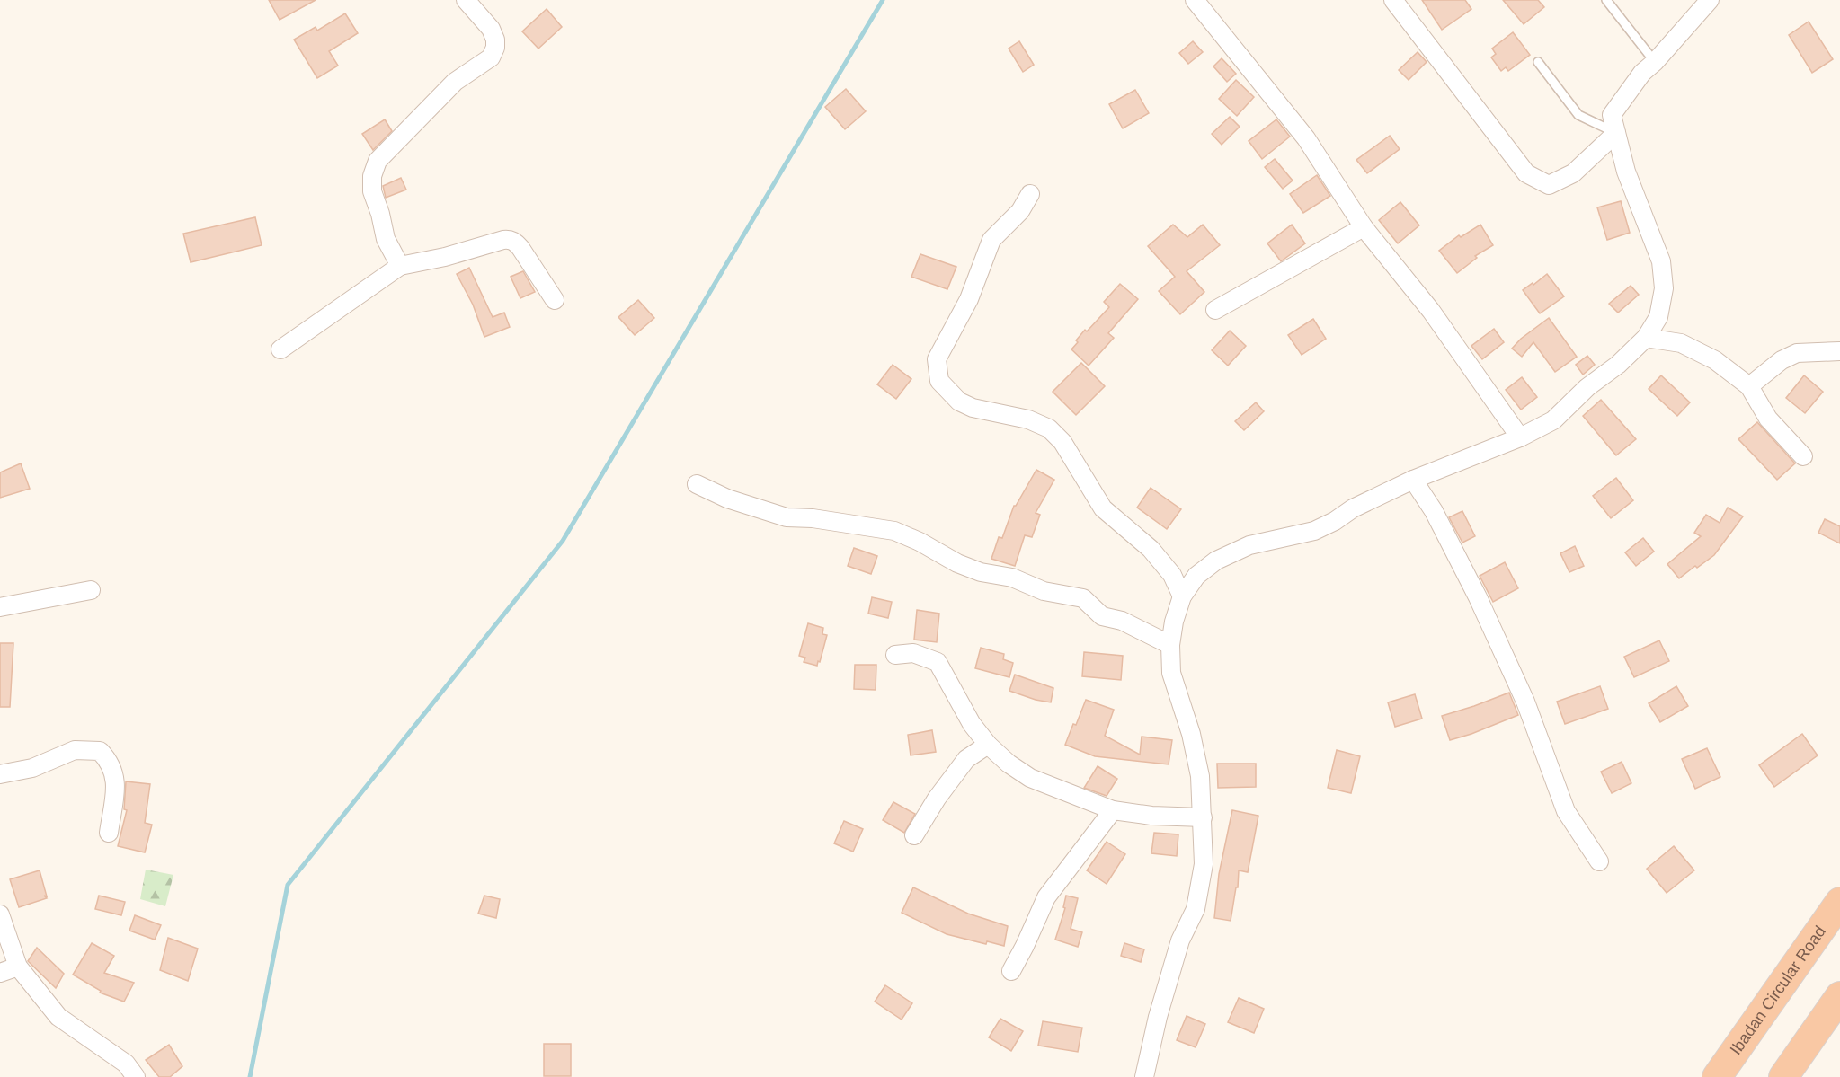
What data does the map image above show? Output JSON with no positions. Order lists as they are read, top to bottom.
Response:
{
  "streets": {
    "highway": ["Ibadan Circular Road"]
  }
}
